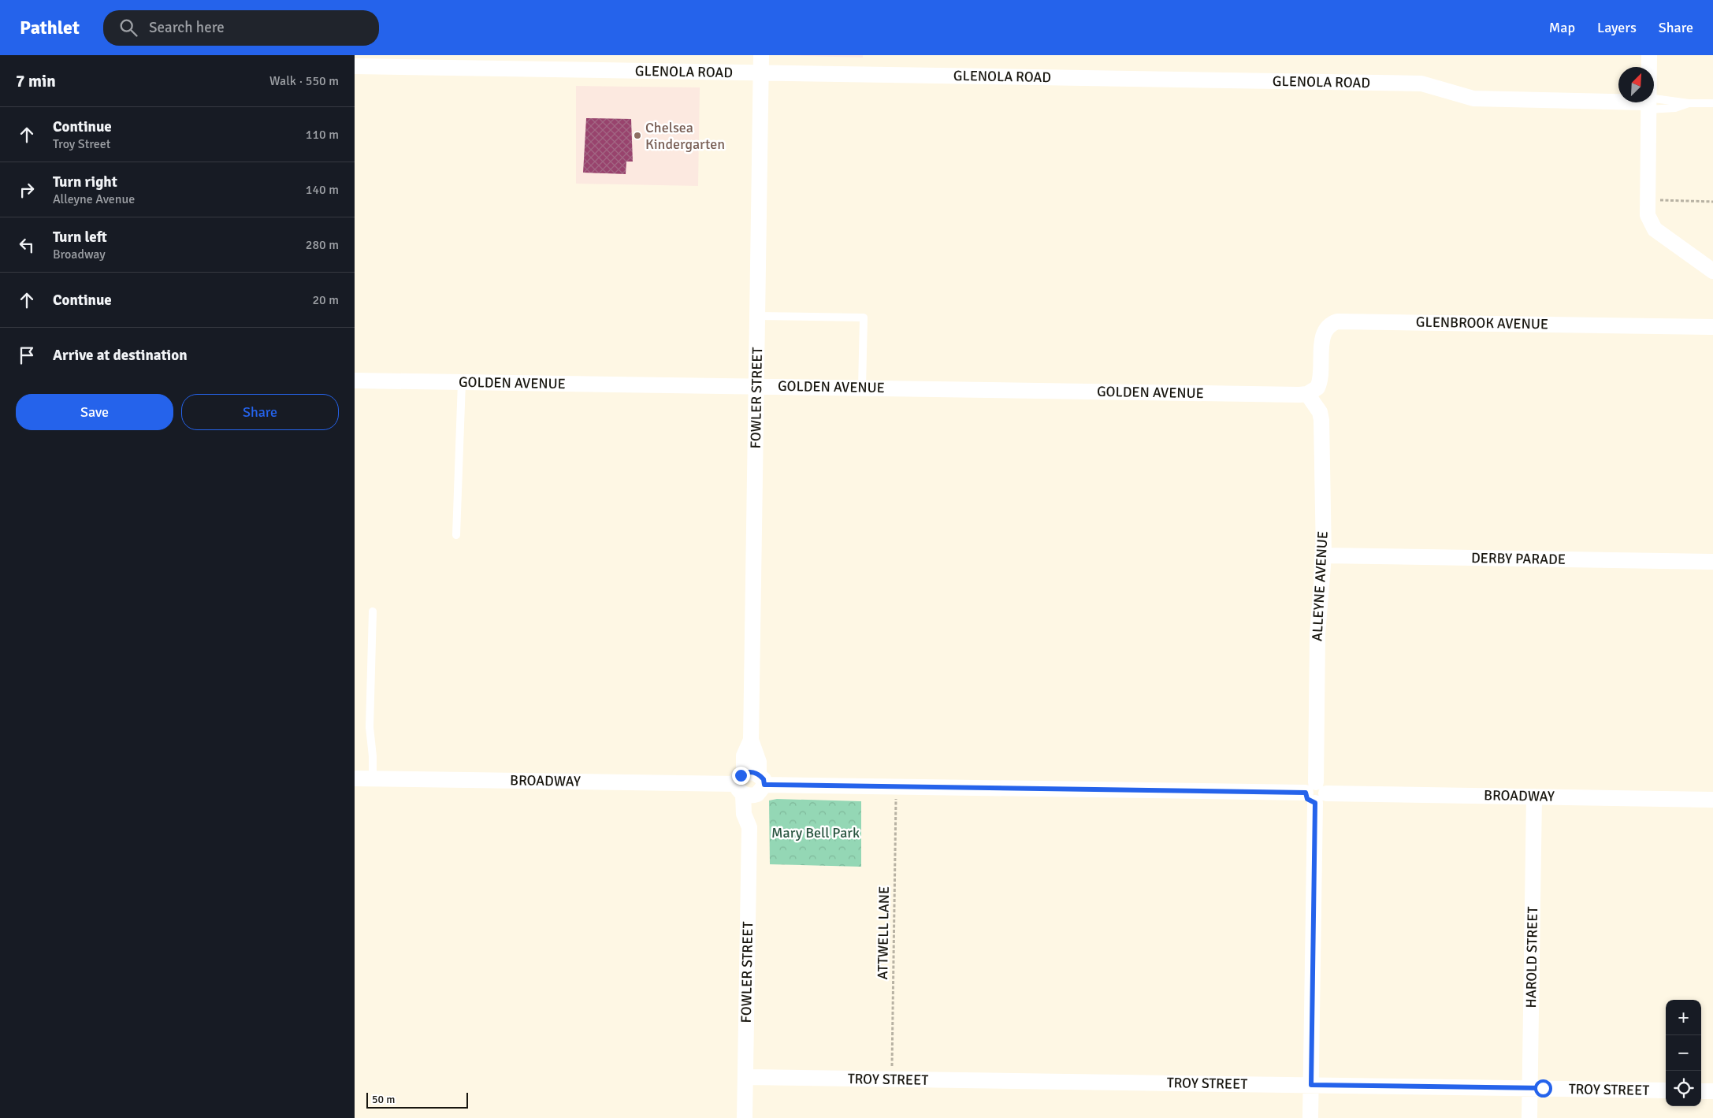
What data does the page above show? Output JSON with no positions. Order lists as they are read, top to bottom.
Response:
{
  "streets": {
    "street": [
      "GLENOLA ROAD",
      "GLENBROOK AVENUE",
      "GOLDEN AVENUE",
      "FOWLER STREET",
      "DERBY PARADE",
      "ALLEYNE AVENUE",
      "BROADWAY",
      "HAROLD STREET",
      "TROY STREET"
    ],
    "path": ["ATTWELL LANE"]
  },
  "crossings": [
    ["GLENOLA ROAD", "FOWLER STREET"],
    ["GLENBROOK AVENUE", "GOLDEN AVENUE"],
    ["GLENBROOK AVENUE", "ALLEYNE AVENUE"],
    ["GOLDEN AVENUE", "FOWLER STREET"],
    ["GOLDEN AVENUE", "ALLEYNE AVENUE"],
    ["FOWLER STREET", "BROADWAY"],
    ["FOWLER STREET", "TROY STREET"],
    ["DERBY PARADE", "ALLEYNE AVENUE"],
    ["ALLEYNE AVENUE", "BROADWAY"],
    ["ALLEYNE AVENUE", "TROY STREET"],
    ["BROADWAY", "ATTWELL LANE"],
    ["BROADWAY", "HAROLD STREET"],
    ["ATTWELL LANE", "TROY STREET"],
    ["HAROLD STREET", "TROY STREET"]
  ],
  "parks": ["Mary Bell Park"],
  "places": ["Chelsea Kindergarten"],
  "scale_bar": "50 m",
  "north": "top right",
  "page": {
    "header": "Pathlet",
    "search": "Search here",
    "nav": ["Map", "Layers", "Share"],
    "heading": ["7 min", "Walk · 550 m"],
    "list": [
      ["Continue", "Troy Street", "110 m"],
      ["Turn right", "Alleyne Avenue", "140 m"],
      ["Turn left", "Broadway", "280 m"],
      ["Continue", "20 m"],
      "Arrive at destination"
    ],
    "buttons": ["Save", "Share"],
    "map_buttons": ["+", "−"],
    "scale": "50 m"
  }
}
